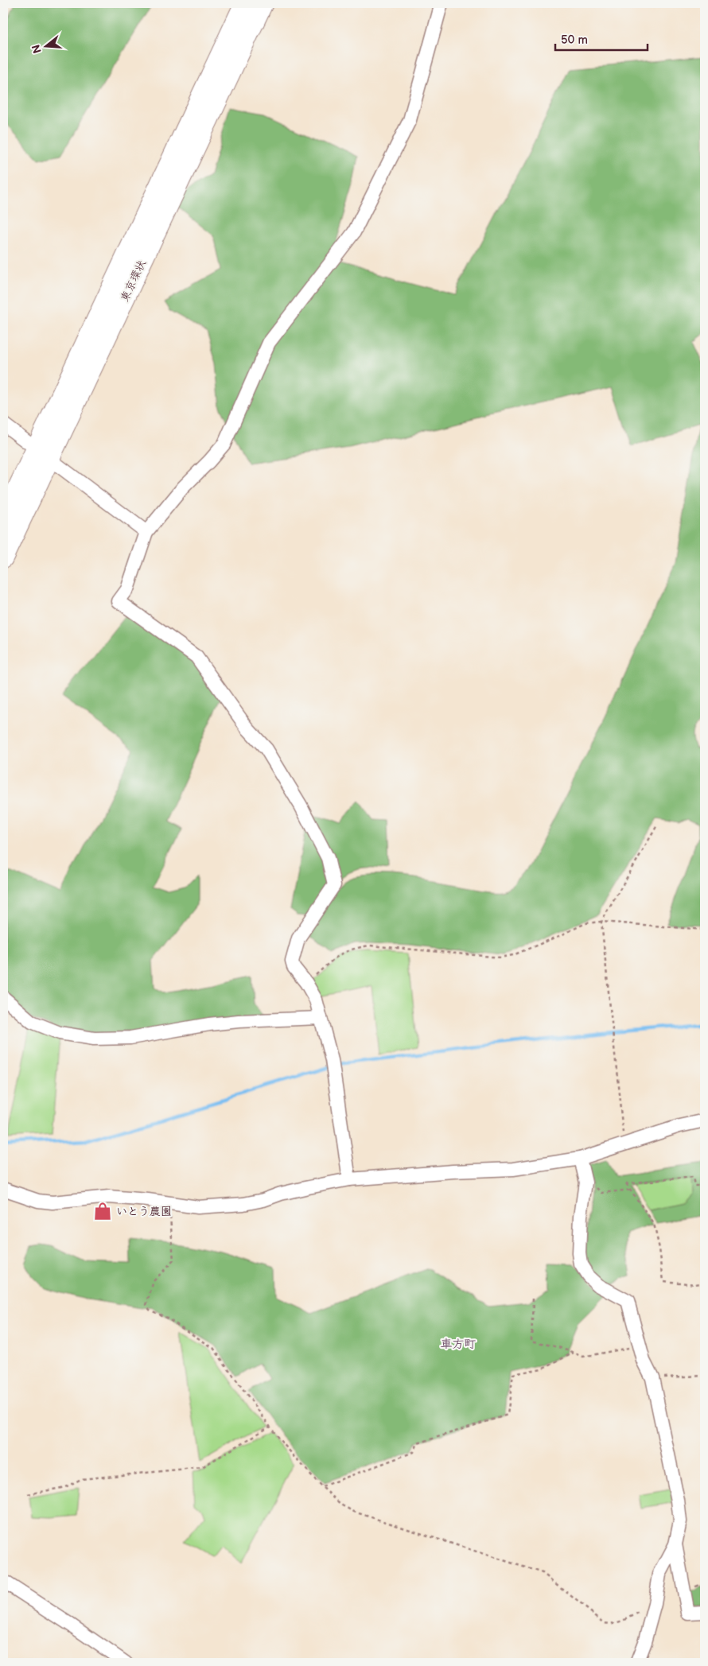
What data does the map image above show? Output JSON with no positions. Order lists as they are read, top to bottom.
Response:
{
  "streets": {
    "highway": ["東京環状"]
  },
  "districts": ["車方町"],
  "places": {
    "shop": ["いとう農園"]
  },
  "scale_bar": "50 m",
  "north": "left"
}
